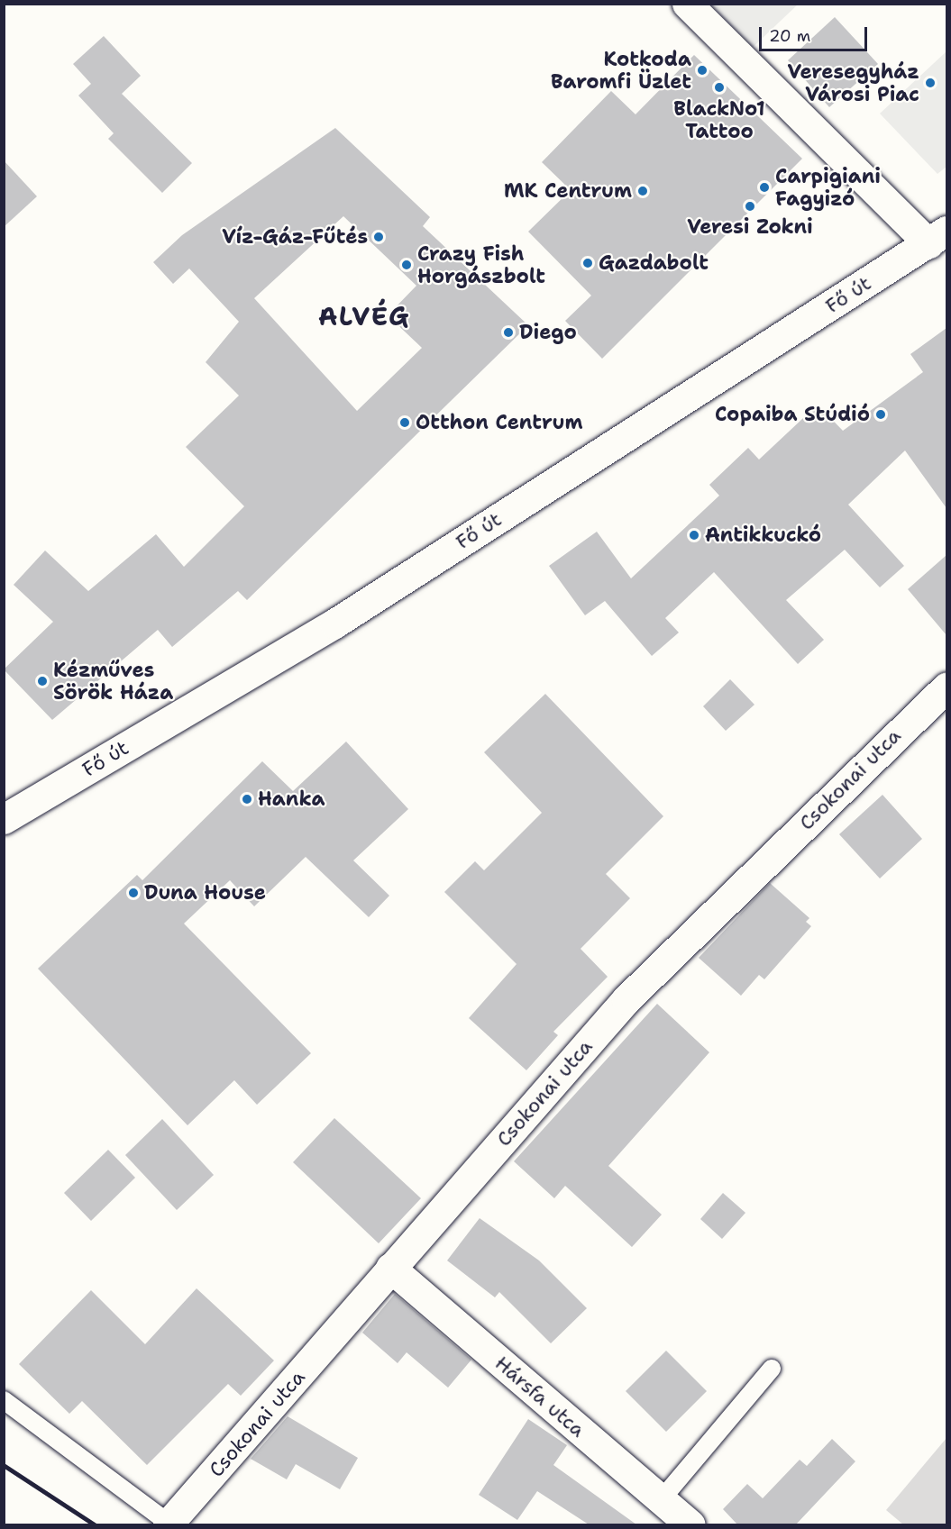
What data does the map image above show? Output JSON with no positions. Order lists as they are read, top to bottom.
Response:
{
  "streets": {
    "street": ["Fő út", "Csokonai utca", "Hársfa utca"]
  },
  "crossings": [
    ["Csokonai utca", "Hársfa utca"]
  ],
  "districts": ["ALVÉG"],
  "places": [
    "Kotkoda Baromfi Üzlet",
    "Veresegyház Városi Piac",
    "BlackNo1 Tattoo",
    "Carpigiani Fagyizó",
    "MK Centrum",
    "Veresi Zokni",
    "Víz-Gáz-Fűtés",
    "Gazdabolt",
    "Crazy Fish Horgászbolt",
    "Diego",
    "Copaiba Stúdió",
    "Otthon Centrum",
    "Antikkuckó",
    "Kézműves Sörök Háza",
    "Hanka",
    "Duna House"
  ],
  "scale_bar": "20 m"
}
